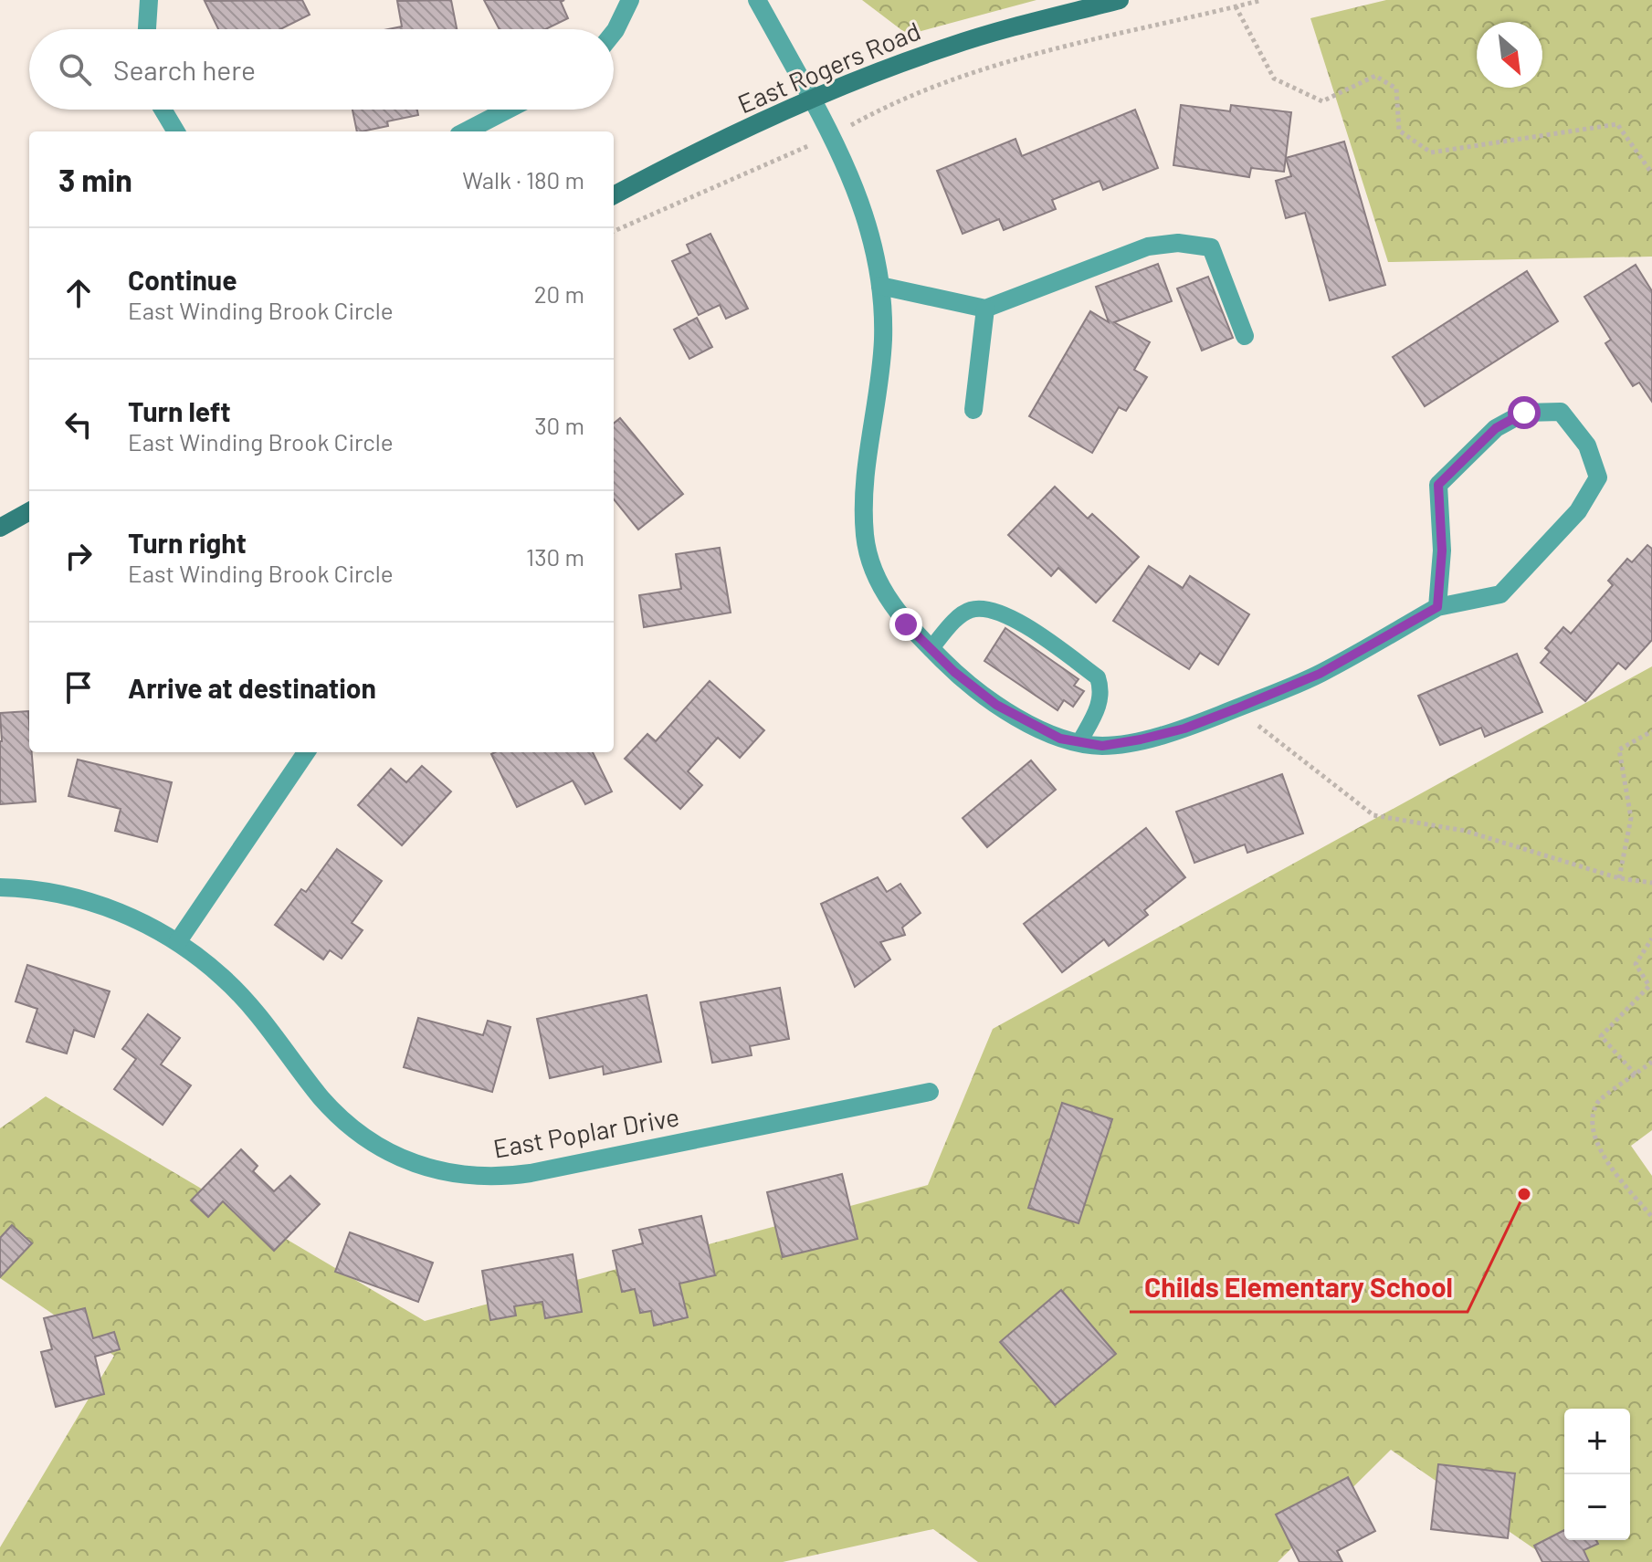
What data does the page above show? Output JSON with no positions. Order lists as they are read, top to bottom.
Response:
{
  "streets": {
    "main road": ["East Rogers Road"],
    "street": ["East Poplar Drive"]
  },
  "places": ["Childs Elementary School"],
  "north": "bottom right",
  "page": {
    "search": "Search here",
    "heading": ["3 min", "Walk · 180 m"],
    "list": [
      ["Continue", "East Winding Brook Circle", "20 m"],
      ["Turn left", "East Winding Brook Circle", "30 m"],
      ["Turn right", "East Winding Brook Circle", "130 m"],
      "Arrive at destination"
    ],
    "map_buttons": ["+", "−"]
  }
}
